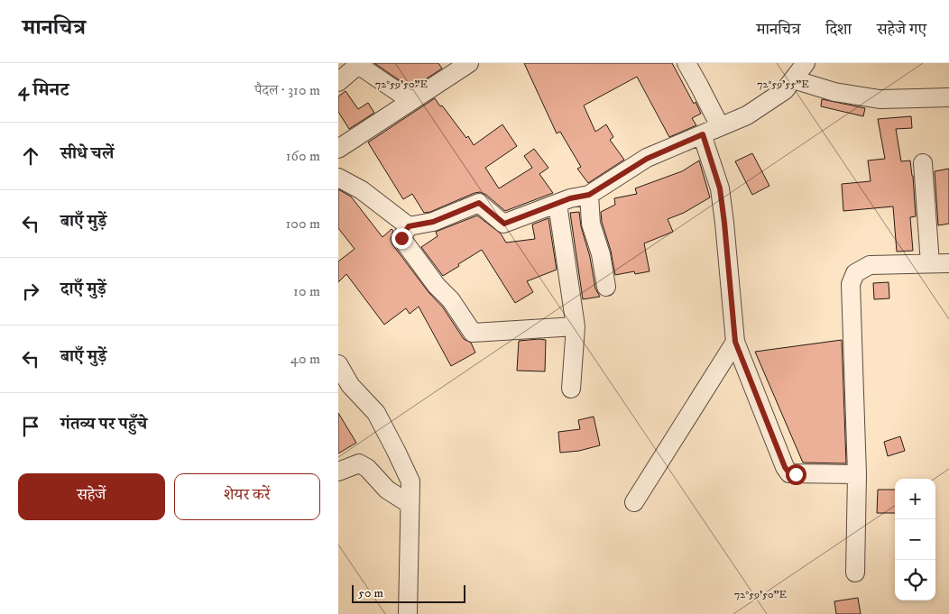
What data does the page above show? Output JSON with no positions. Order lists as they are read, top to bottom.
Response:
{
  "scale_bar": "50 m",
  "page": {
    "header": "मानचित्र",
    "nav": ["मानचित्र", "दिशा", "सहेजे गए"],
    "heading": ["4 मिनट", "पैदल · 310 m"],
    "list": [
      ["सीधे चलें", "160 m"],
      ["बाएँ मुड़ें", "100 m"],
      ["दाएँ मुड़ें", "10 m"],
      ["बाएँ मुड़ें", "40 m"],
      "गंतव्य पर पहुँचे"
    ],
    "buttons": ["सहेजें", "शेयर करें"],
    "map_buttons": ["+", "−"],
    "scale": "50 m"
  },
  "coordinates": ["72°59'50\"E", "72°59'55\"E"]
}
